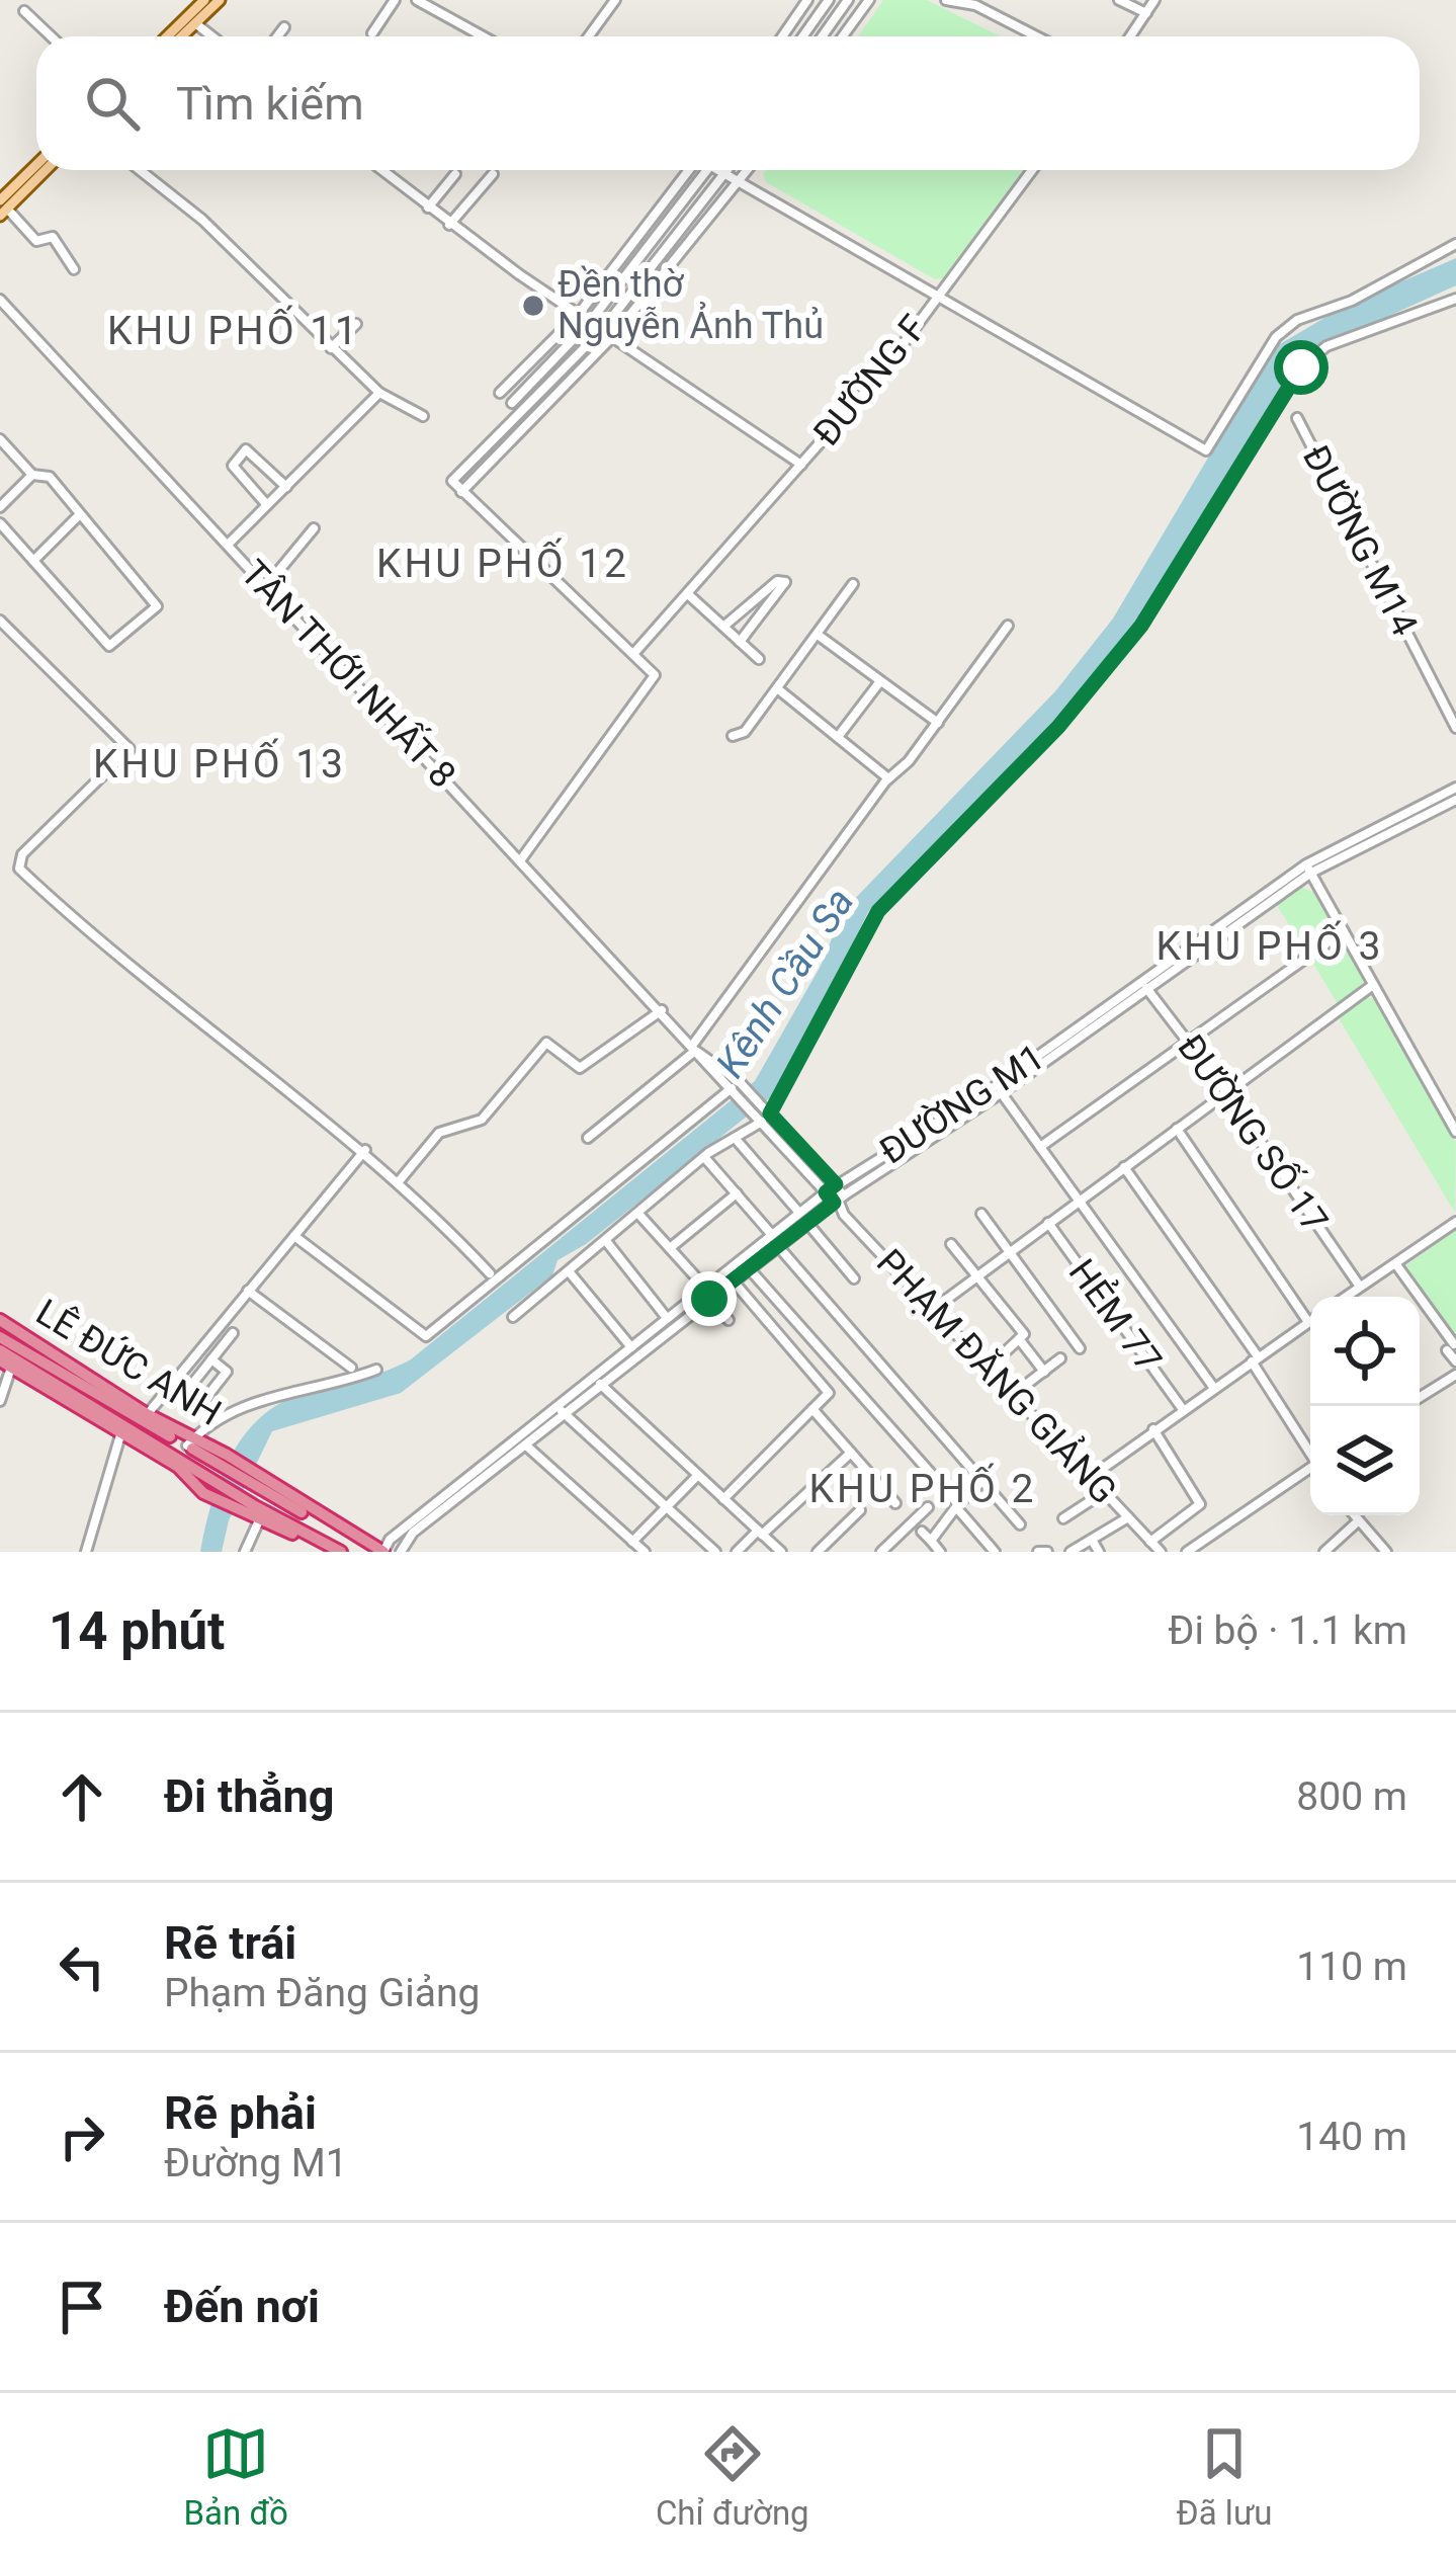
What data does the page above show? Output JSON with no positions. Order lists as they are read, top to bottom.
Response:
{
  "streets": {
    "highway": ["LÊ ĐỨC ANH"],
    "street": [
      "ĐƯỜNG F",
      "ĐƯỜNG M14",
      "TÂN THỚI NHẤT 8",
      "ĐƯỜNG M1",
      "ĐƯỜNG SỐ 17",
      "HẺM 77",
      "PHẠM ĐĂNG GIẢNG"
    ]
  },
  "crossings": [
    ["TÂN THỚI NHẤT 8", "PHẠM ĐĂNG GIẢNG"],
    ["ĐƯỜNG M1", "ĐƯỜNG SỐ 17"],
    ["ĐƯỜNG M1", "PHẠM ĐĂNG GIẢNG"]
  ],
  "districts": [
    "KHU PHỐ 11",
    "KHU PHỐ 12",
    "KHU PHỐ 13",
    "KHU PHỐ 3",
    "KHU PHỐ 2"
  ],
  "water": ["Kênh Cầu Sa"],
  "places": ["Đền thờ Nguyễn Ảnh Thủ"],
  "page": {
    "search": "Tìm kiếm",
    "heading": ["14 phút", "Đi bộ · 1.1 km"],
    "list": [
      ["Đi thẳng", "800 m"],
      ["Rẽ trái", "Phạm Đăng Giảng", "110 m"],
      ["Rẽ phải", "Đường M1", "140 m"],
      "Đến nơi"
    ],
    "nav": ["Bản đồ", "Chỉ đường", "Đã lưu"]
  }
}
